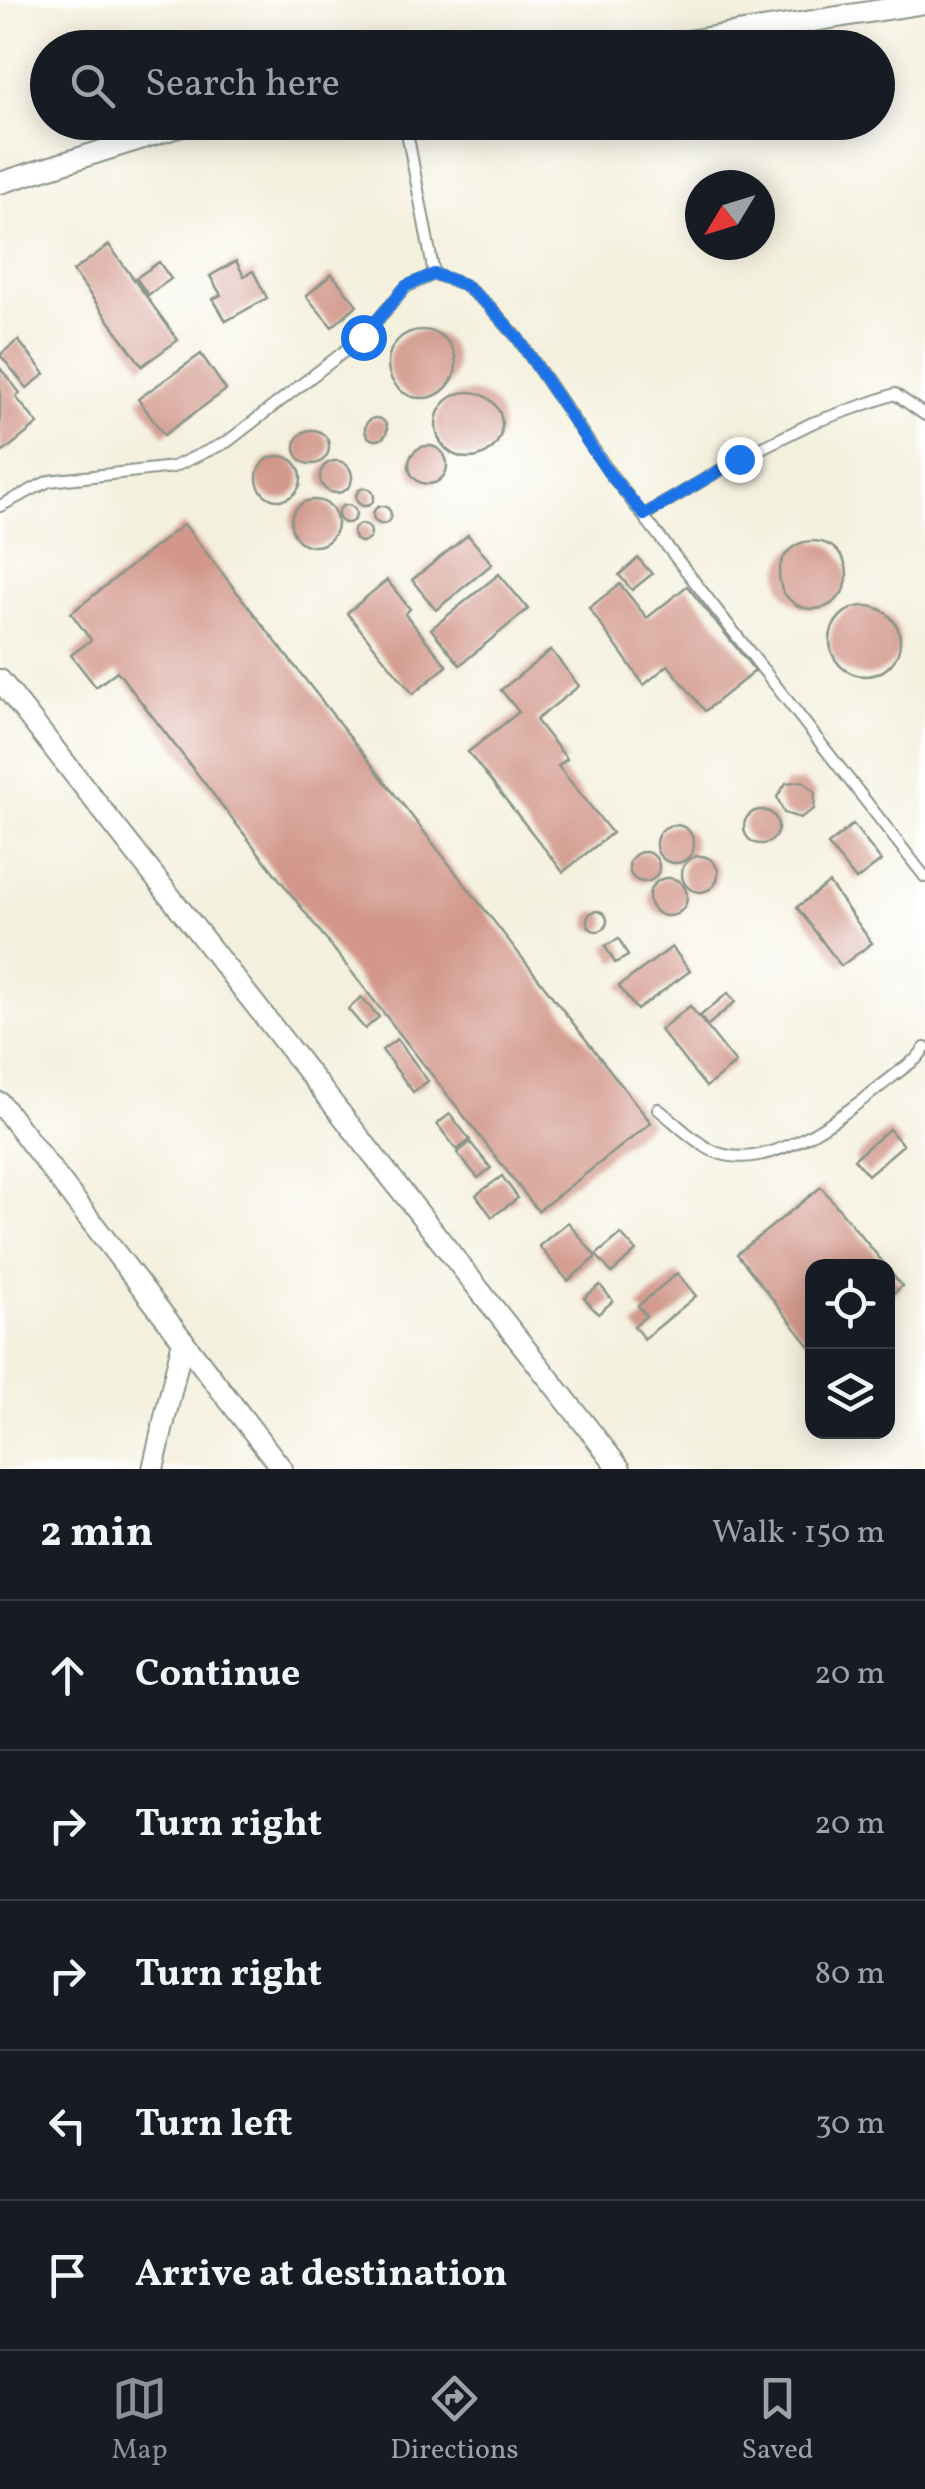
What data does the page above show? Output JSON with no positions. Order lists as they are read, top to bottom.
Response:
{
  "north": "bottom left",
  "page": {
    "search": "Search here",
    "heading": ["2 min", "Walk · 150 m"],
    "list": [
      ["Continue", "20 m"],
      ["Turn right", "20 m"],
      ["Turn right", "80 m"],
      ["Turn left", "30 m"],
      "Arrive at destination"
    ],
    "nav": ["Map", "Directions", "Saved"]
  }
}
